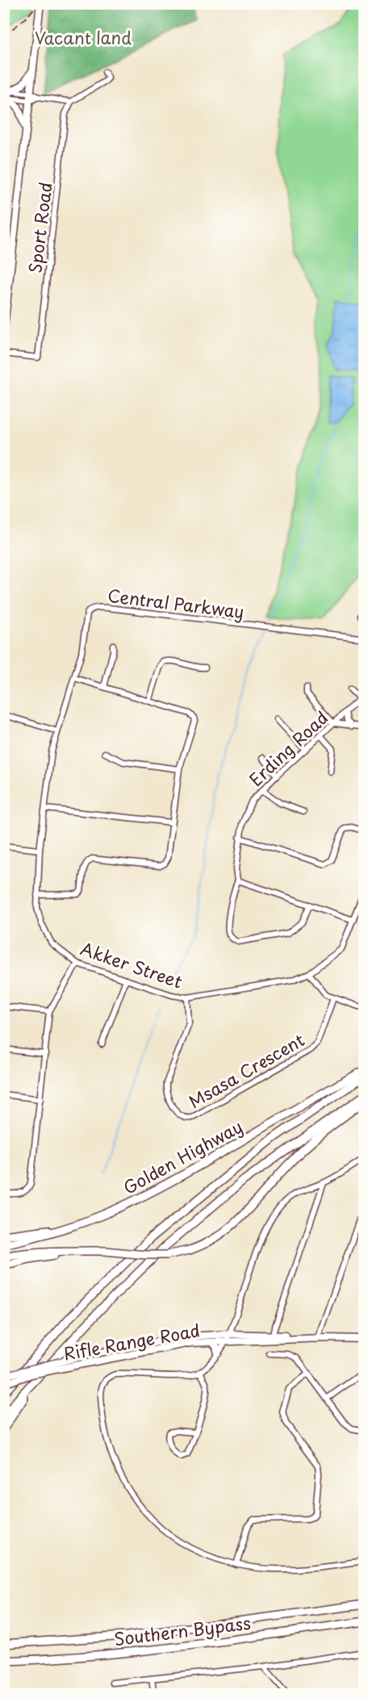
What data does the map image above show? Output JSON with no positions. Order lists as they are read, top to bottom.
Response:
{
  "streets": {
    "highway": ["Golden Highway", "Southern Bypass"],
    "main road": ["Rifle Range Road"],
    "street": [
      "Sport Road",
      "Central Parkway",
      "Erding Road",
      "Akker Street",
      "Msasa Crescent"
    ]
  },
  "crossings": [
    ["Central Parkway", "Akker Street"],
    ["Akker Street", "Msasa Crescent"]
  ],
  "parks": ["Vacant land"]
}
